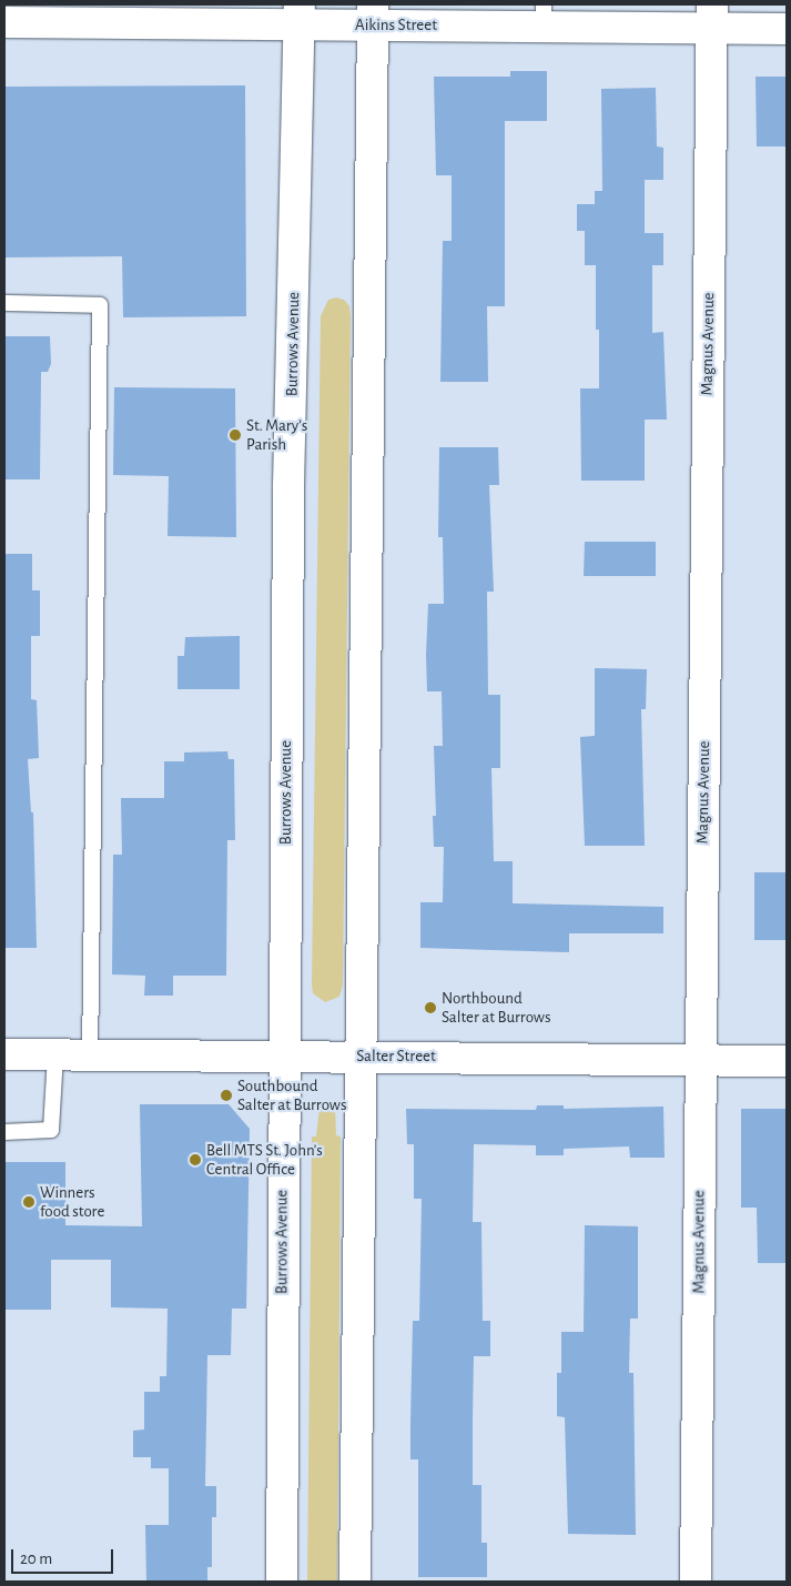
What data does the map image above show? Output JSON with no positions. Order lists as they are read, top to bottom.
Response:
{
  "streets": {
    "street": [
      "Aikins Street",
      "Burrows Avenue",
      "Magnus Avenue",
      "Salter Street"
    ]
  },
  "crossings": [
    ["Aikins Street", "Burrows Avenue"],
    ["Aikins Street", "Magnus Avenue"],
    ["Burrows Avenue", "Salter Street"],
    ["Magnus Avenue", "Salter Street"]
  ],
  "places": [
    "St. Mary’s Parish",
    "Northbound Salter at Burrows",
    "Southbound Salter at Burrows",
    "Bell MTS St. John's Central Office",
    "Winners food store"
  ],
  "scale_bar": "20 m"
}
